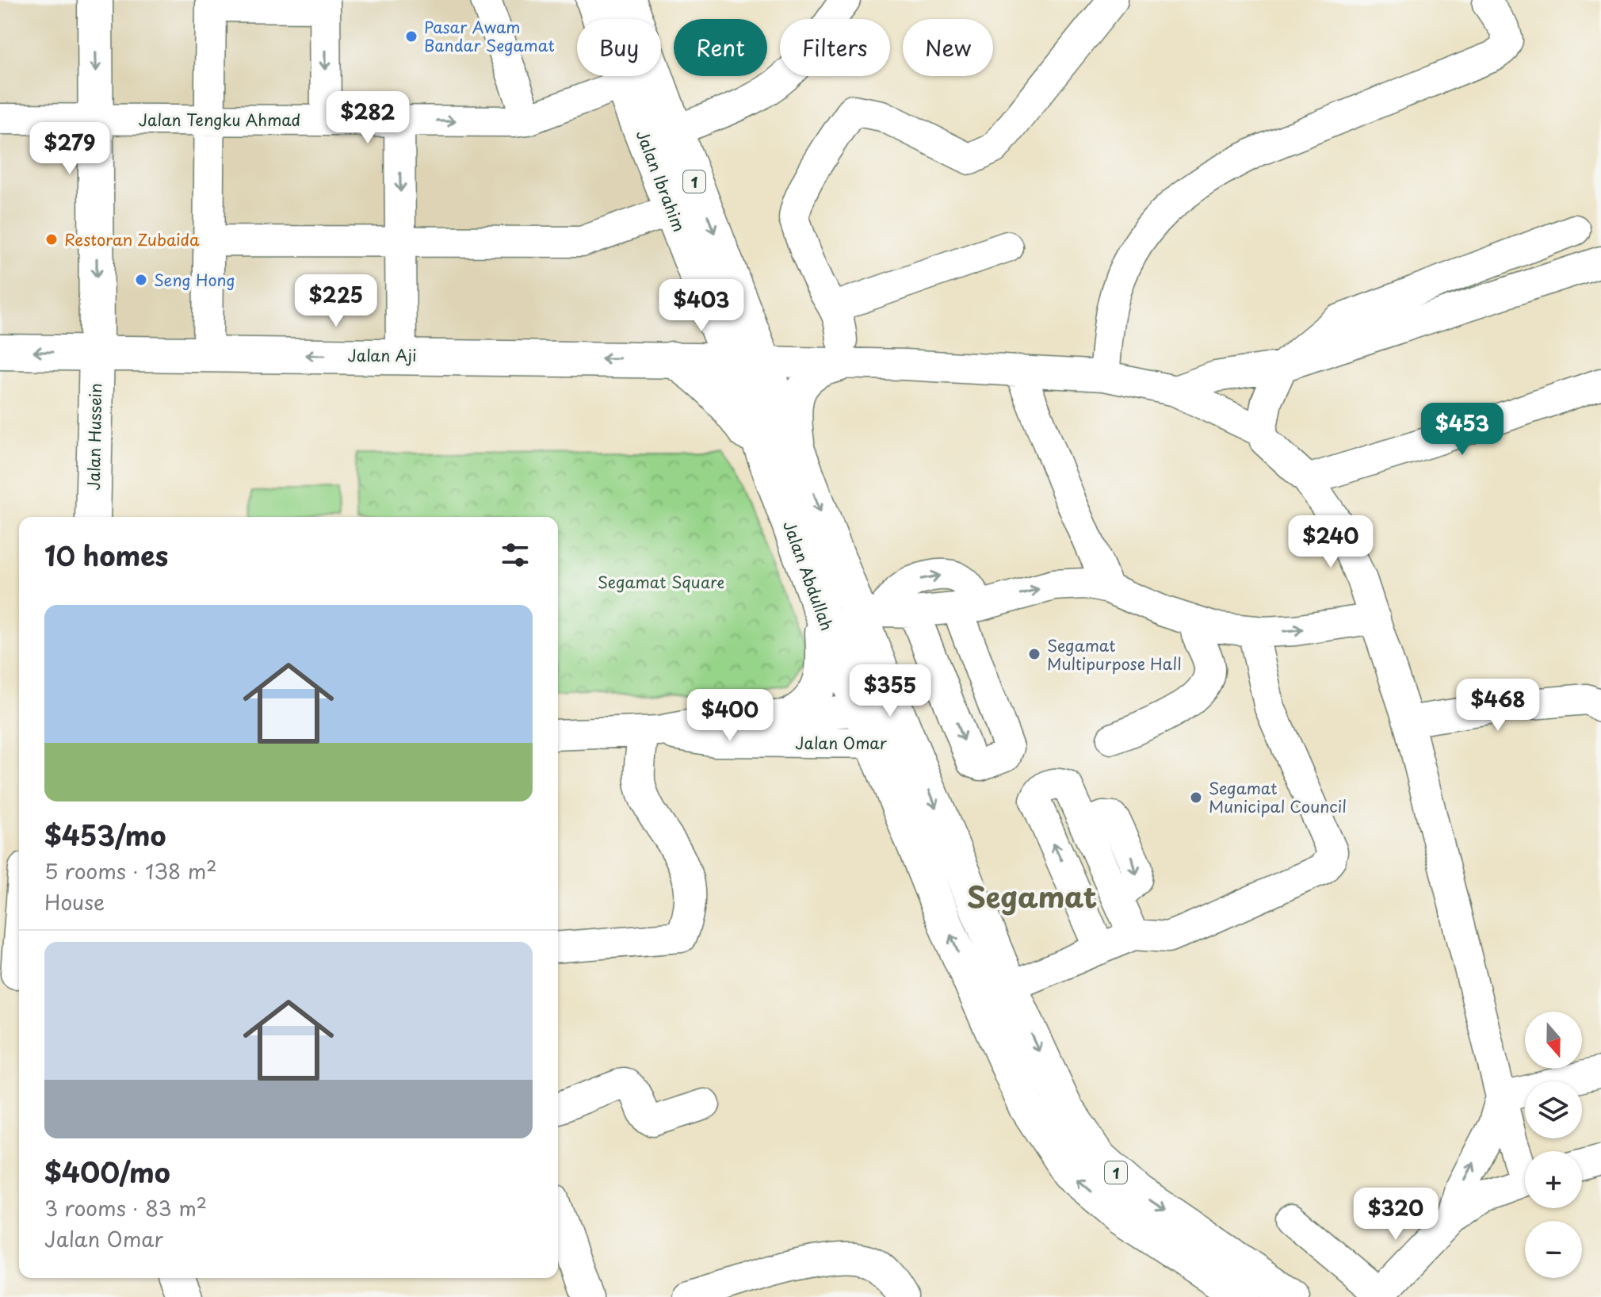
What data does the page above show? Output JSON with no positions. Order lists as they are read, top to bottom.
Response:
{
  "streets": {
    "main road": [
      "Jalan Ibrahim",
      "1",
      "Jalan Aji",
      "Jalan Hussein",
      "Jalan Abdullah"
    ],
    "street": ["Jalan Tengku Ahmad", "Jalan Omar"]
  },
  "crossings": [
    ["Jalan Tengku Ahmad", "Jalan Ibrahim"],
    ["Jalan Tengku Ahmad", "Jalan Hussein"],
    ["Jalan Ibrahim", "Jalan Aji"],
    ["Jalan Ibrahim", "Jalan Abdullah"],
    ["1", "Jalan Abdullah"],
    ["Jalan Aji", "Jalan Hussein"],
    ["Jalan Aji", "Jalan Abdullah"],
    ["Jalan Abdullah", "Jalan Omar"]
  ],
  "one_way": ["Jalan Aji", "Jalan Hussein"],
  "districts": ["Segamat"],
  "parks": ["Segamat Square"],
  "places": [
    "Pasar Awam Bandar Segamat",
    "Restoran Zubaida",
    "Seng Hong",
    "Segamat Multipurpose Hall",
    "Segamat Municipal Council"
  ],
  "north": "bottom",
  "page": {
    "chip": [
      "Buy",
      "Rent",
      "Filters",
      "New"
    ],
    "price": [
      "$282",
      "$279",
      "$225",
      "$403",
      "$453",
      "$240",
      "$355",
      "$468",
      "$400",
      "$320"
    ],
    "heading": "10 homes",
    "list": [
      {
        "name": "$453/mo",
        "note": "5 rooms · 138 m² · House"
      },
      {
        "name": "$400/mo",
        "note": "3 rooms · 83 m² · Jalan Omar"
      }
    ],
    "map_buttons": ["+", "−"]
  }
}
